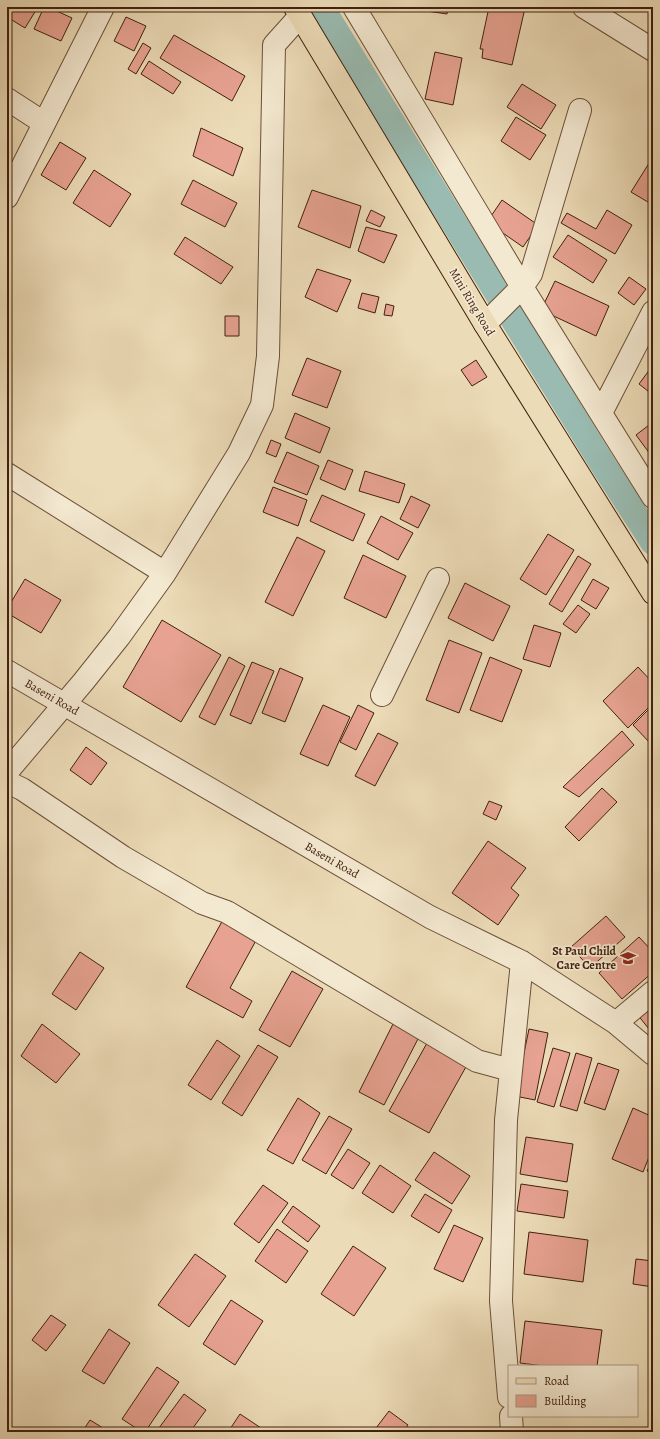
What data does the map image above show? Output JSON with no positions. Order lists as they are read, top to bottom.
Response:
{
  "streets": {
    "main road": ["Mini Ring Road"],
    "street": ["Baseni Road"]
  },
  "places": {
    "school or university": ["St Paul Child Care Centre"]
  },
  "legend": ["Road", "Building"]
}
